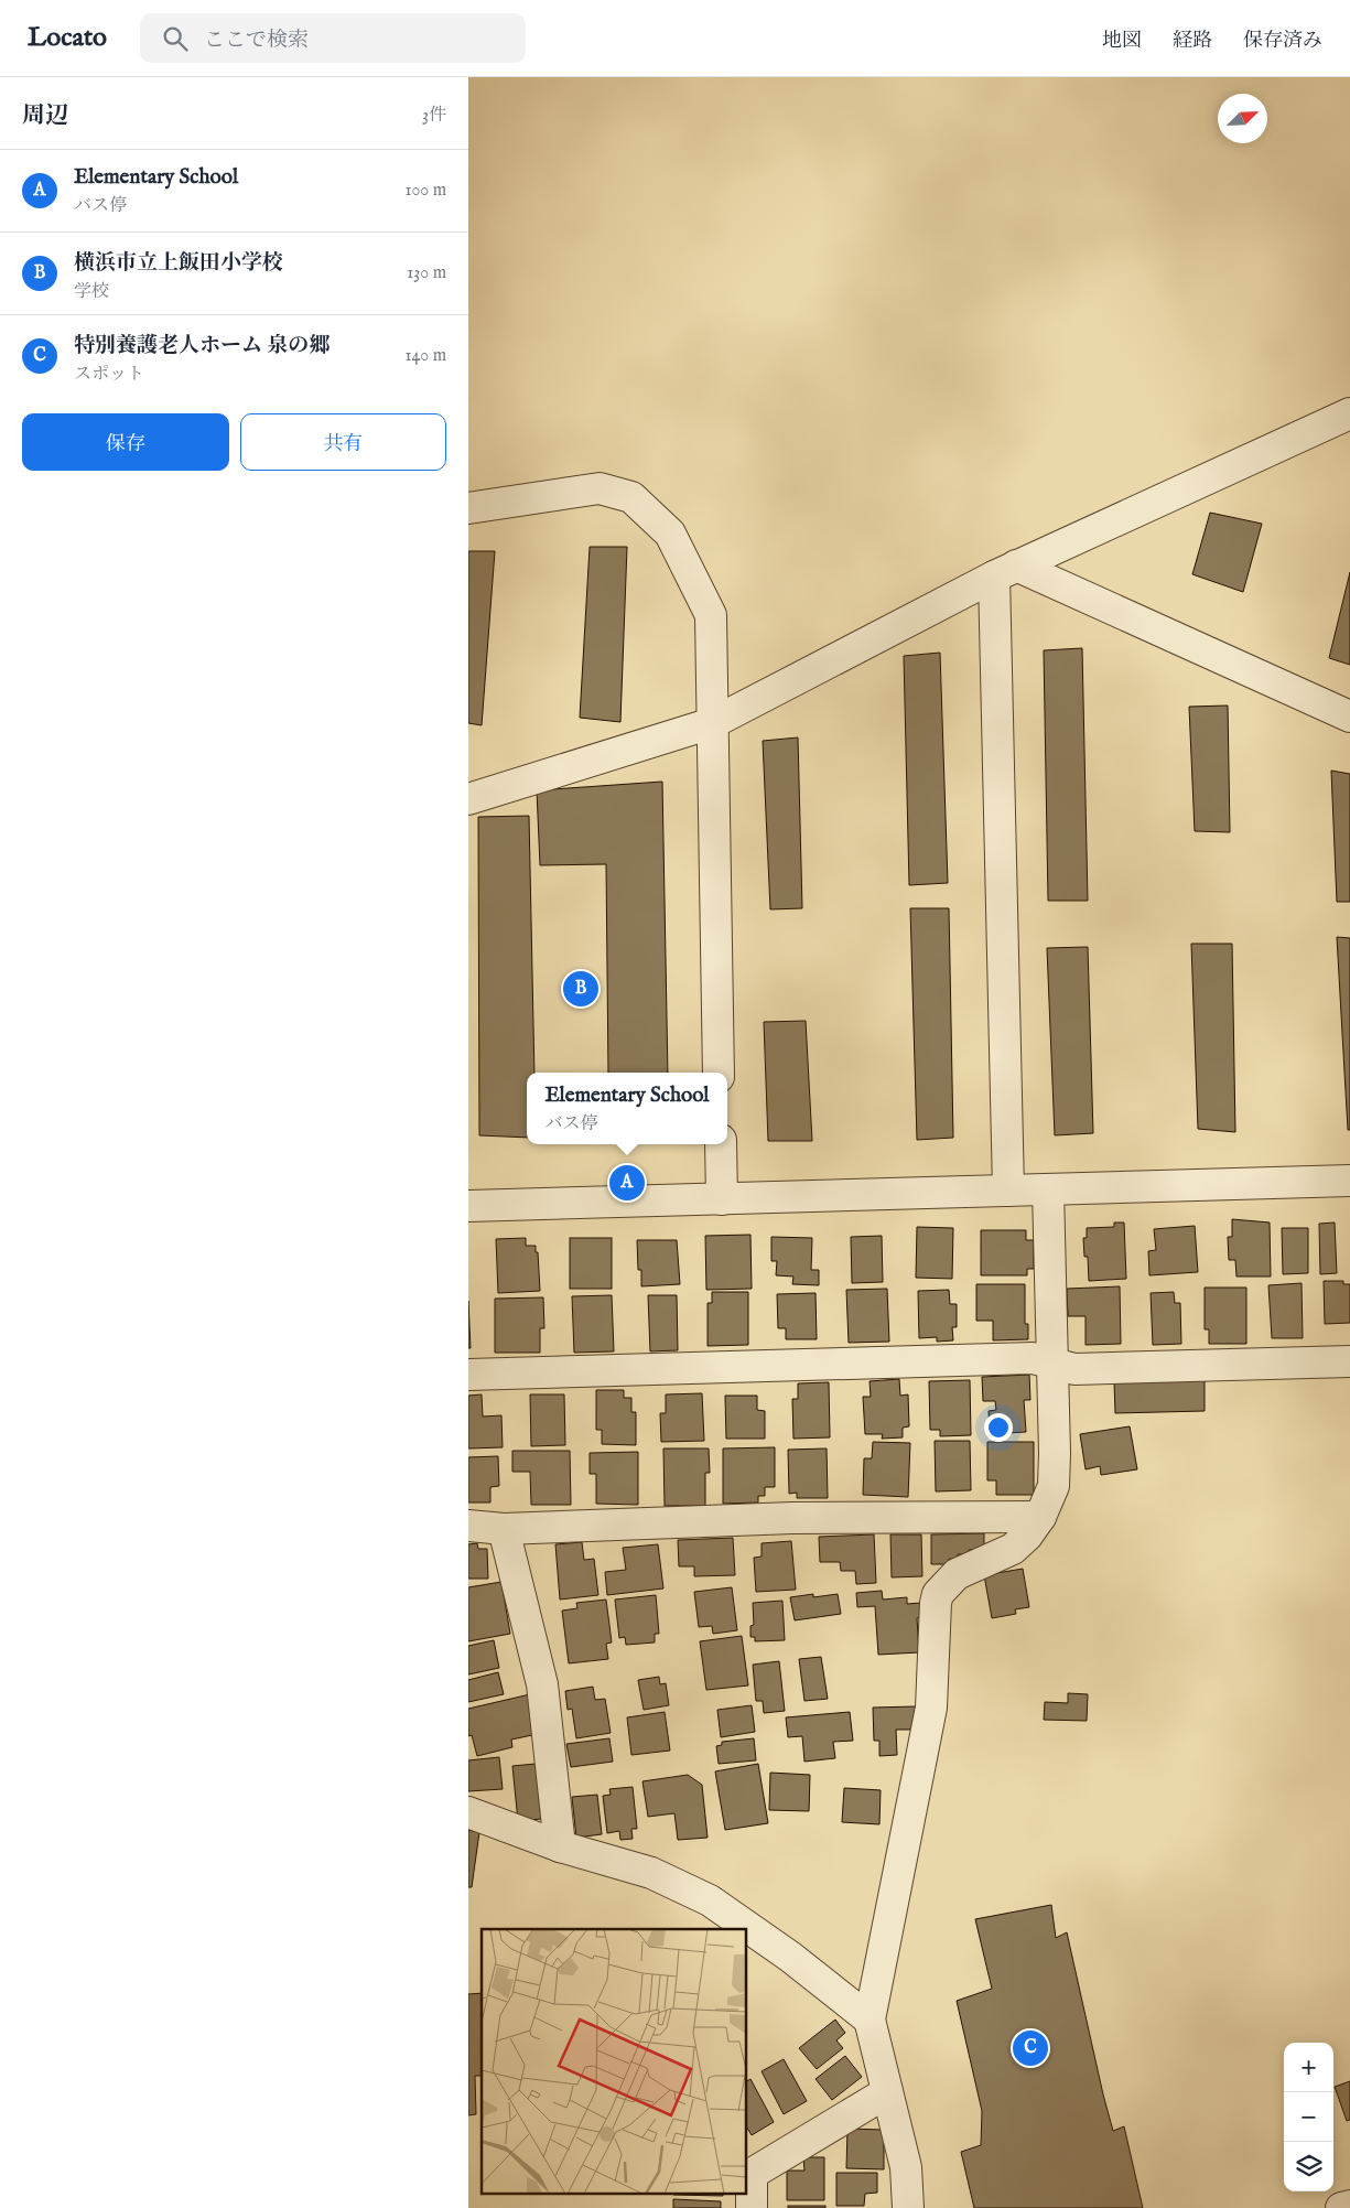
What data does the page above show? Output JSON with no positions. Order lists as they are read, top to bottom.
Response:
{
  "north": "top right",
  "page": {
    "header": "Locato",
    "search": "ここで検索",
    "nav": ["地図", "経路", "保存済み"],
    "heading": ["周辺", "3件"],
    "list": [
      {
        "mark": "A",
        "name": "Elementary School",
        "note": "バス停",
        "value": "100 m"
      },
      {
        "mark": "B",
        "name": "横浜市立上飯田小学校",
        "note": "学校",
        "value": "130 m"
      },
      {
        "mark": "C",
        "name": "特別養護老人ホーム 泉の郷",
        "note": "スポット",
        "value": "140 m"
      }
    ],
    "buttons": ["保存", "共有"],
    "pins": ["B", "A", "C"],
    "popup": ["Elementary School", "バス停"],
    "map_buttons": ["+", "−"]
  }
}
